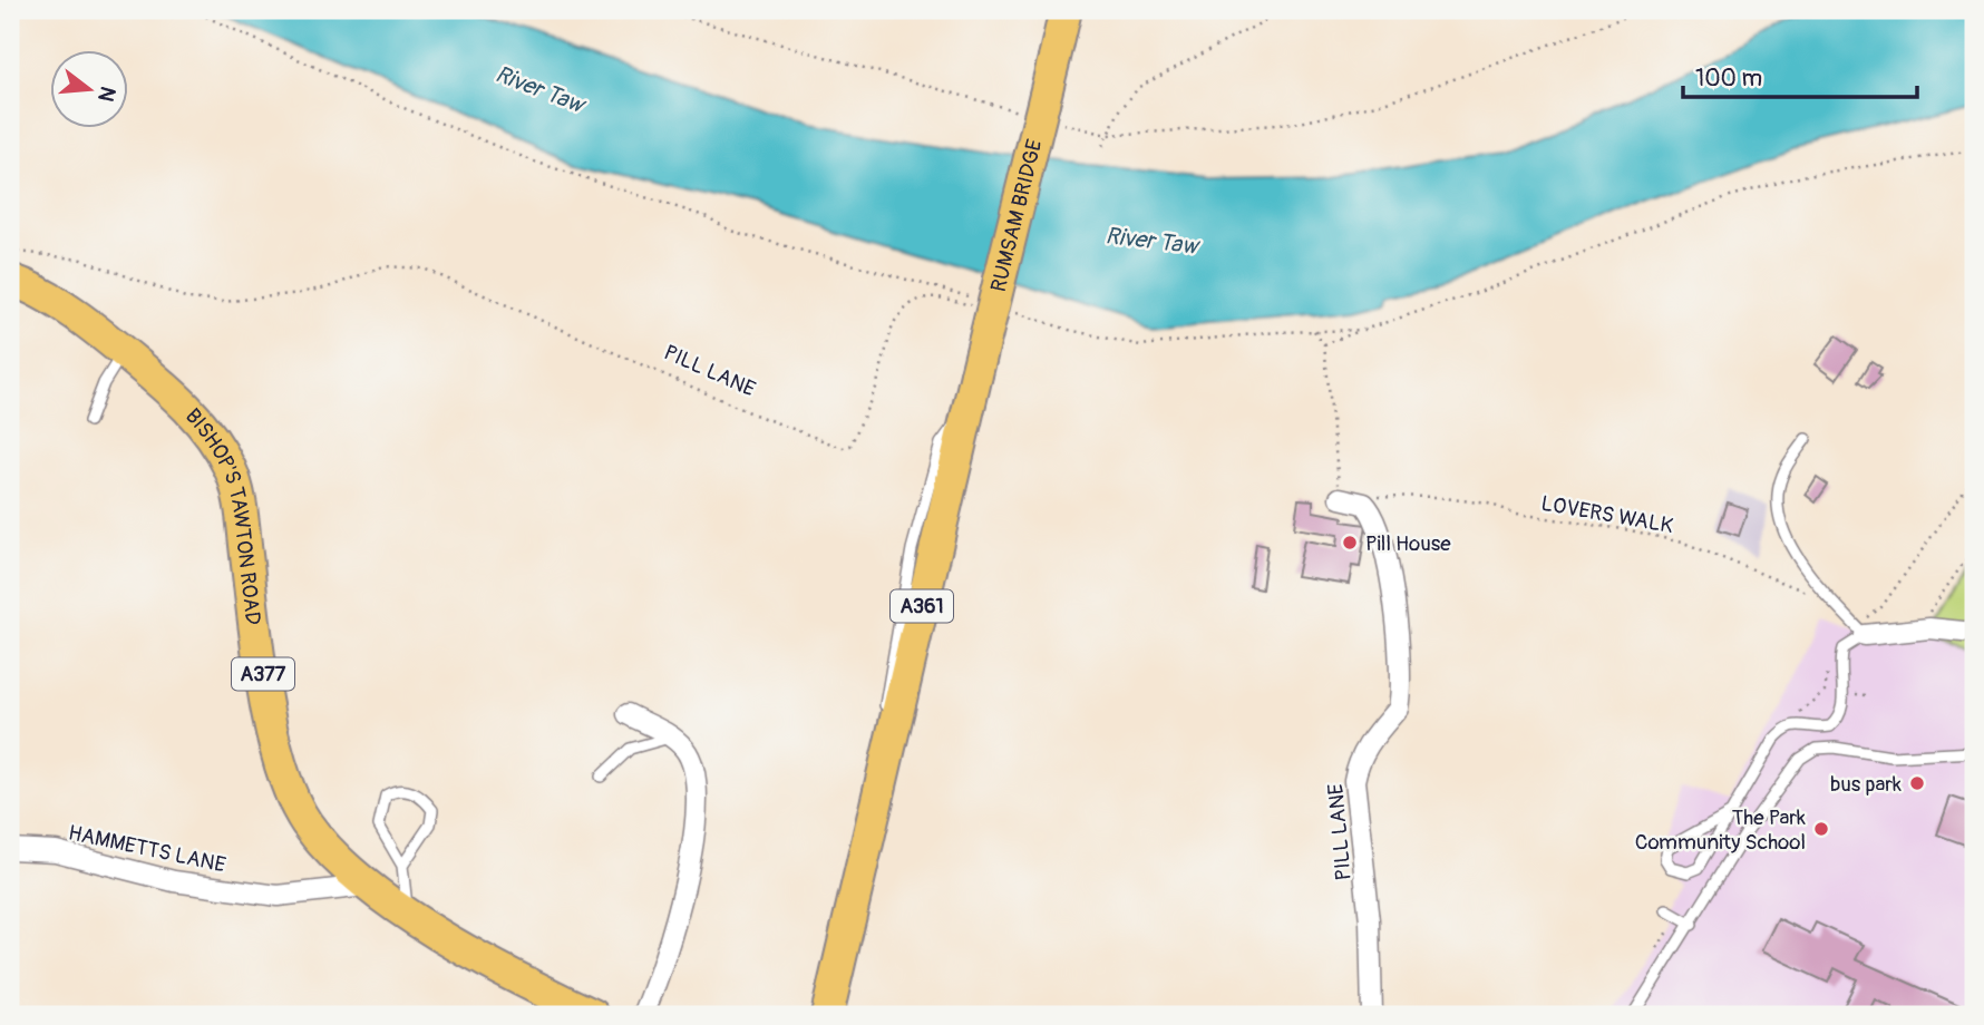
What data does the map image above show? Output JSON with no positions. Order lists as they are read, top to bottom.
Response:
{
  "streets": {
    "highway": [
      "RUMSAM BRIDGE",
      "BISHOP'S TAWTON ROAD",
      "A361",
      "A377"
    ],
    "street": ["PILL LANE", "HAMMETTS LANE"],
    "path": ["LOVERS WALK"]
  },
  "crossings": [
    ["PILL LANE", "LOVERS WALK"],
    ["BISHOP'S TAWTON ROAD", "HAMMETTS LANE"]
  ],
  "water": ["River Taw"],
  "places": ["Pill House", "bus park", "The Park Community School"],
  "scale_bar": "100 m",
  "north": "right"
}
